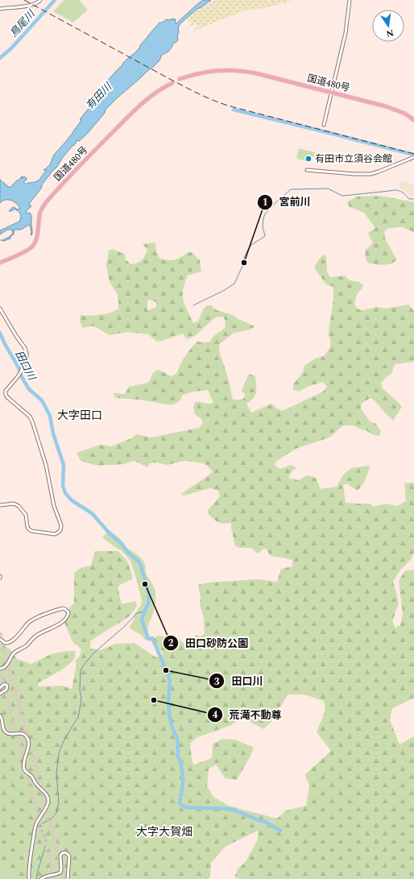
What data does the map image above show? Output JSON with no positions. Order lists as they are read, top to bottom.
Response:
{
  "streets": {
    "highway": ["国道480号"]
  },
  "districts": ["大字田口", "大字大賀畑"],
  "water": ["鳥尾川", "有田川", "田口川"],
  "places": [
    "有田市立須谷会館",
    "宮前川",
    "田口砂防公園",
    "田口川",
    "荒滝不動尊"
  ],
  "north": "bottom"
}
